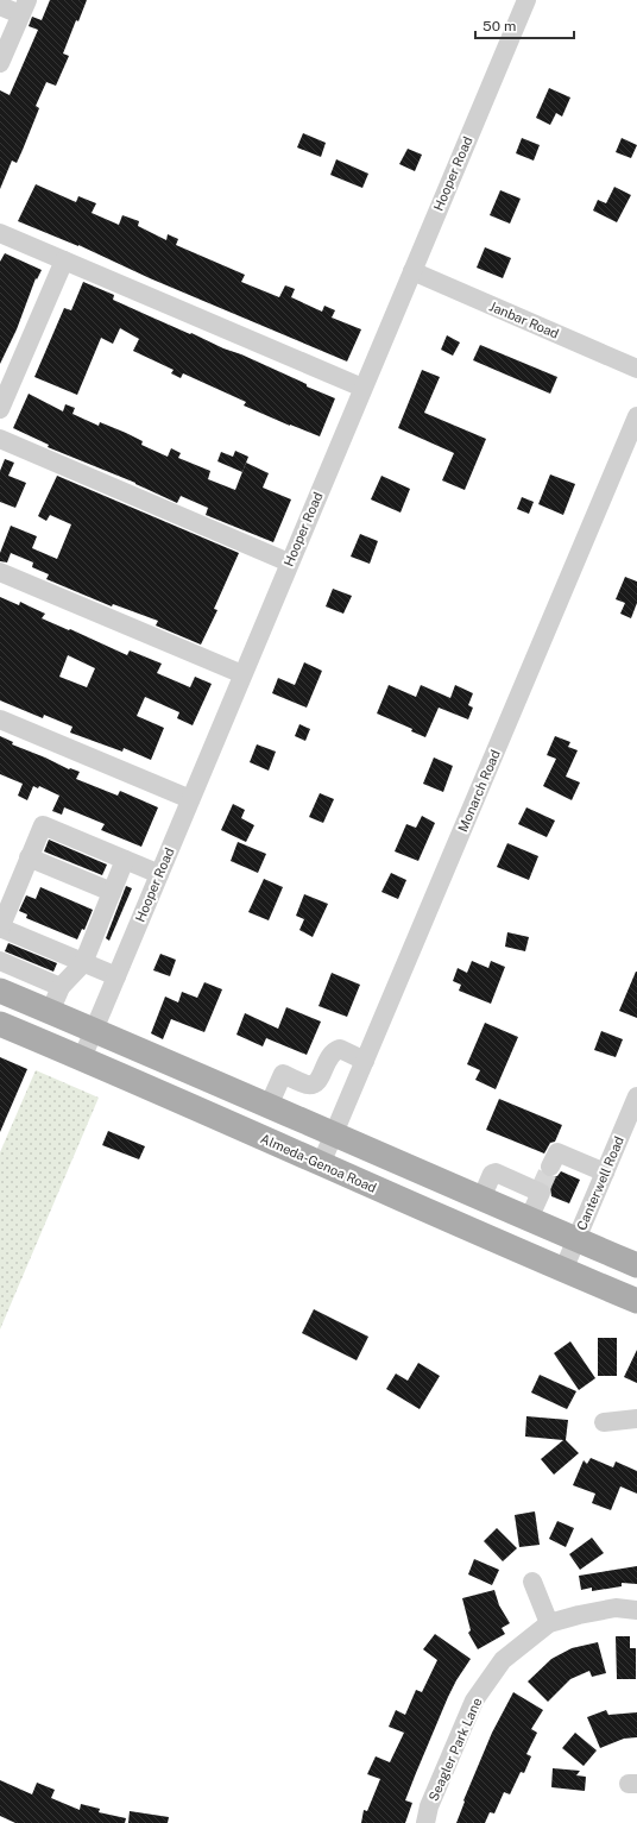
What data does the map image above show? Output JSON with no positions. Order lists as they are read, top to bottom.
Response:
{
  "streets": {
    "main road": ["Almeda-Genoa Road"],
    "street": [
      "Hooper Road",
      "Janbar Road",
      "Monarch Road",
      "Canterwell Road",
      "Seagler Park Lane"
    ]
  },
  "crossings": [
    ["Hooper Road", "Janbar Road"],
    ["Hooper Road", "Almeda-Genoa Road"],
    ["Monarch Road", "Almeda-Genoa Road"],
    ["Almeda-Genoa Road", "Canterwell Road"]
  ],
  "scale_bar": "50 m"
}
